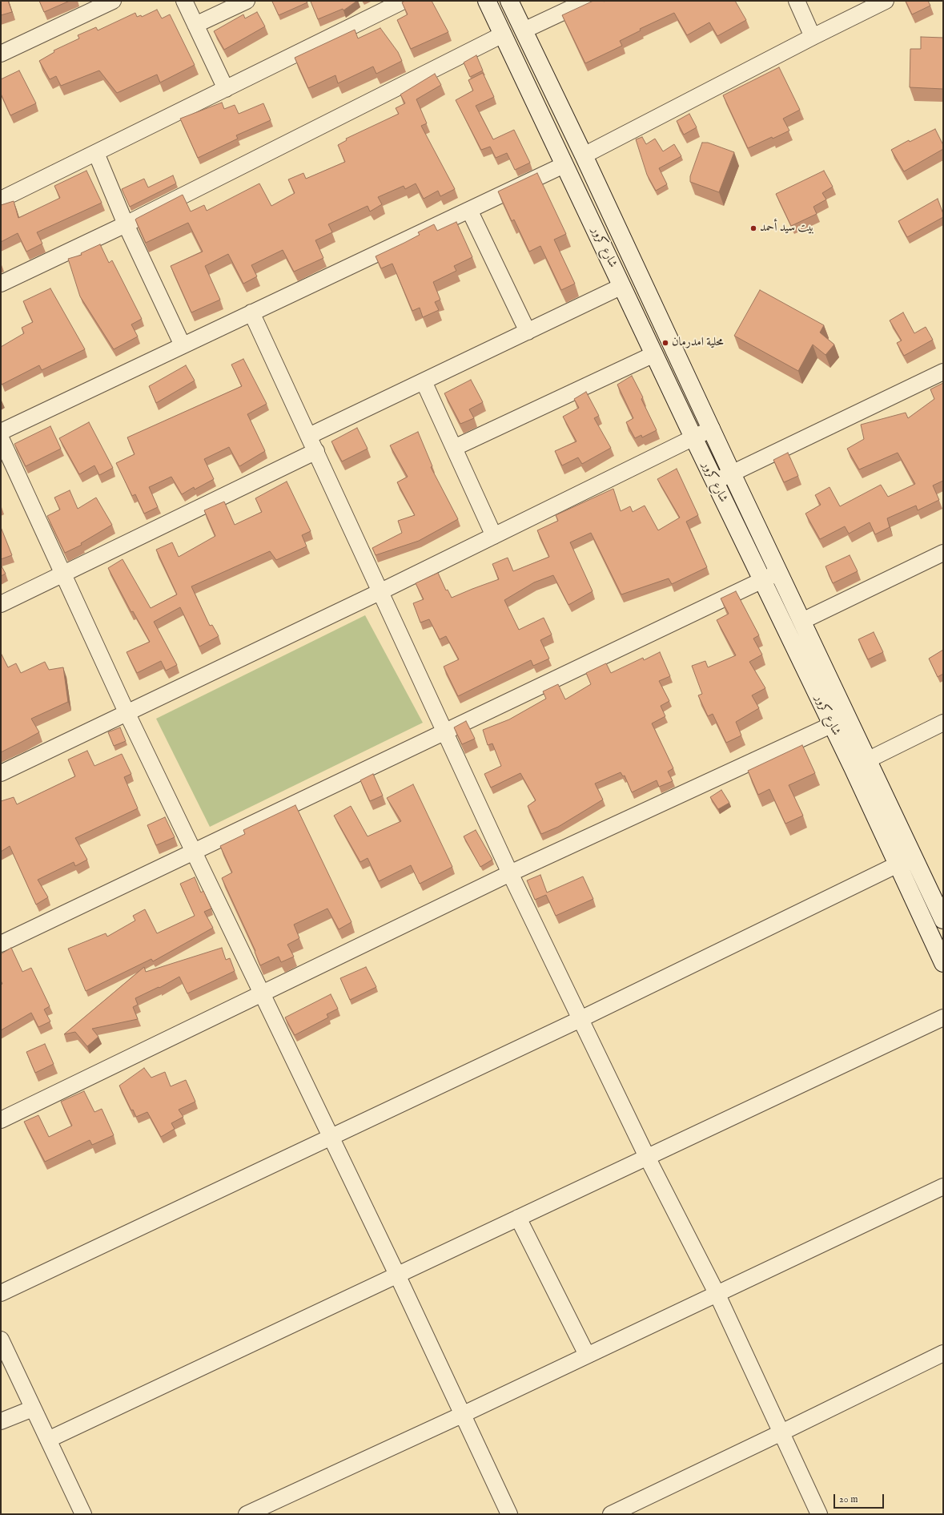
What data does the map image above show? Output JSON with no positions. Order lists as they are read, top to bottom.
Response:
{
  "streets": {
    "main road": ["شارع كرور"]
  },
  "places": ["بيت سيد أحمد", "محلية امدرمان"],
  "scale_bar": "20 m"
}
